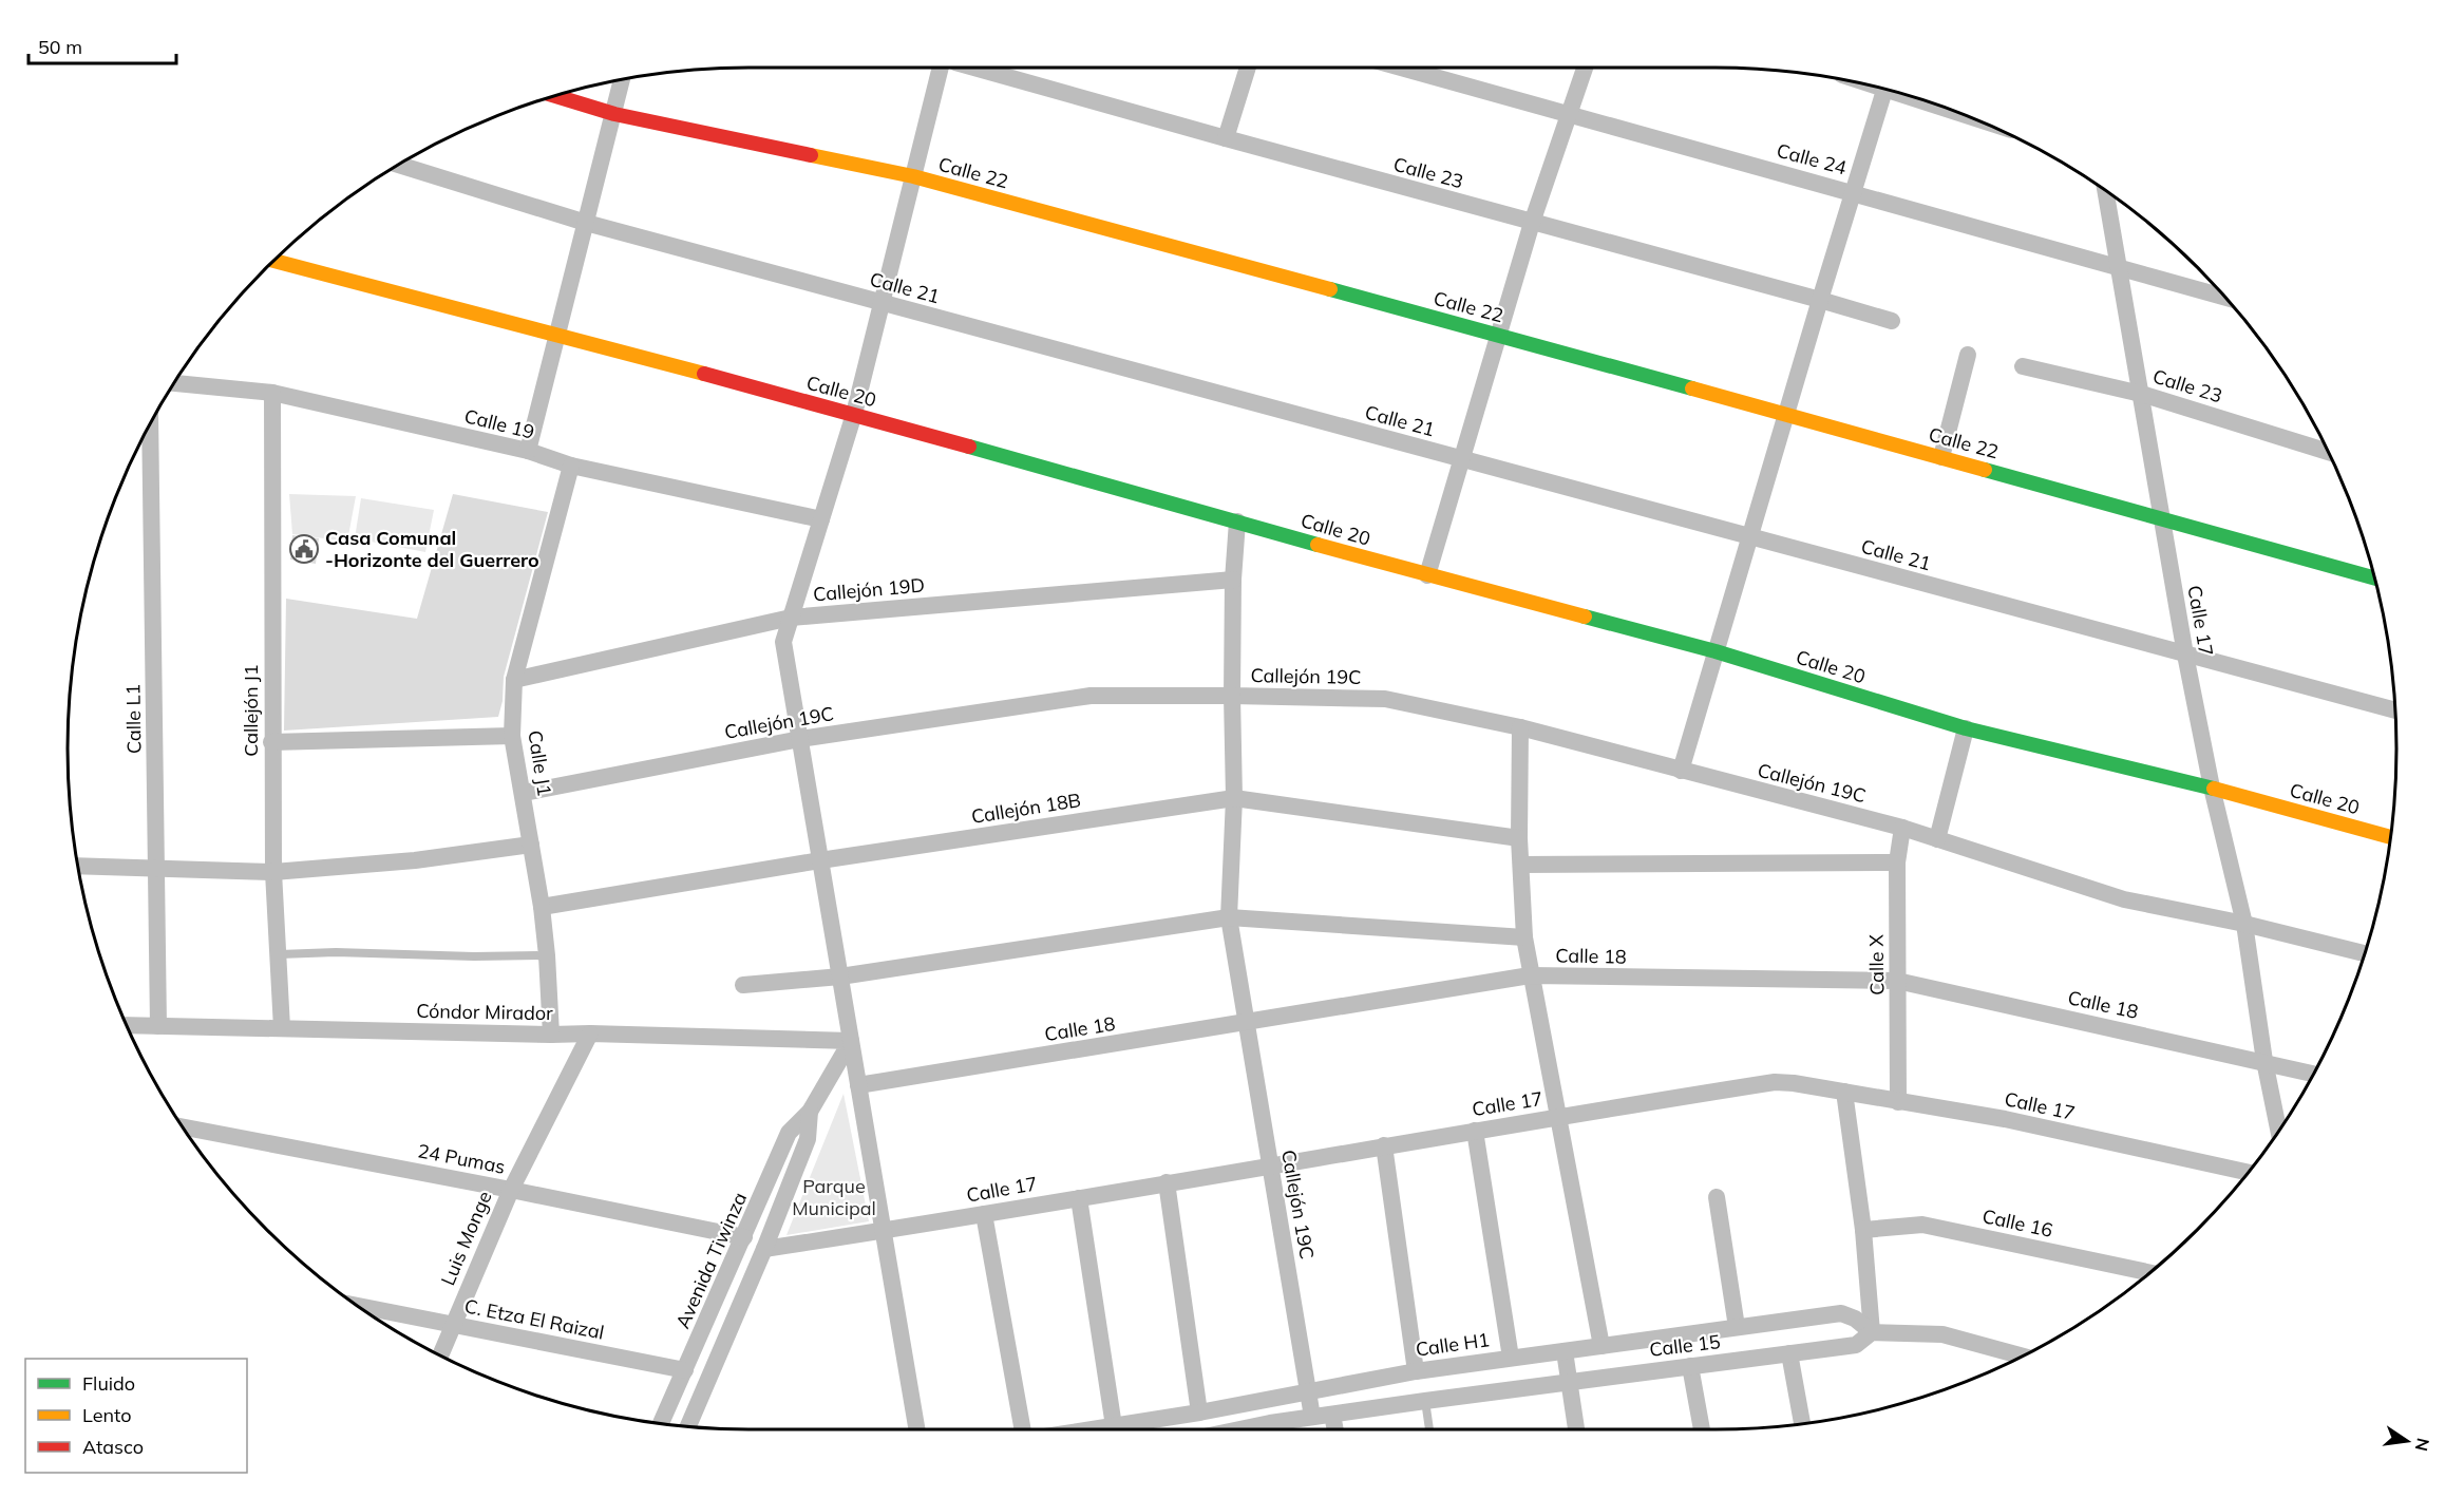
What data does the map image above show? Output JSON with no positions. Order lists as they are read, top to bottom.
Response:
{
  "streets": {
    "street": [
      "Calle 24",
      "Calle 22",
      "Calle 23",
      "Calle 21",
      "Calle 20",
      "Calle 19",
      "Callejón 19D",
      "Calle 17",
      "Callejón 19C",
      "Callejón J1",
      "Calle L1",
      "Calle J1",
      "Callejón 18B",
      "Calle 18",
      "Calle X",
      "Cóndor Mirador",
      "24 Pumas",
      "Calle 16",
      "Luis Monge",
      "Avenida Tiwinza",
      "C. Etza El Raizal",
      "Calle H1",
      "Calle 15"
    ]
  },
  "crossings": [
    ["Calle 24", "Calle 17"],
    ["Calle 22", "Calle 17"],
    ["Calle 23", "Calle 17"],
    ["Calle 21", "Calle 17"],
    ["Calle 20", "Calle 17"],
    ["Calle 19", "Callejón J1"],
    ["Calle 19", "Calle J1"],
    ["Callejón 19D", "Calle J1"],
    ["Calle 17", "Callejón 19C"],
    ["Calle 17", "Calle 18"],
    ["Calle 17", "Calle X"],
    ["Calle 17", "Avenida Tiwinza"],
    ["Callejón 19C", "Calle J1"],
    ["Callejón 19C", "Callejón 18B"],
    ["Callejón 19C", "Calle 18"],
    ["Callejón 19C", "Calle X"],
    ["Callejón 19C", "Calle H1"],
    ["Callejón J1", "Cóndor Mirador"],
    ["Calle L1", "Cóndor Mirador"],
    ["Calle J1", "Callejón 18B"],
    ["Calle J1", "Cóndor Mirador"],
    ["Calle 18", "Calle X"],
    ["Cóndor Mirador", "Luis Monge"],
    ["Cóndor Mirador", "Avenida Tiwinza"],
    ["24 Pumas", "Luis Monge"],
    ["24 Pumas", "Avenida Tiwinza"],
    ["Luis Monge", "C. Etza El Raizal"],
    ["Avenida Tiwinza", "C. Etza El Raizal"],
    ["Calle H1", "Calle 15"]
  ],
  "parks": ["Parque Municipal"],
  "places": {
    "public building": ["Casa Comunal -Horizonte del Guerrero"]
  },
  "legend": ["Fluido", "Lento", "Atasco"],
  "scale_bar": "50 m",
  "north": "right"
}
